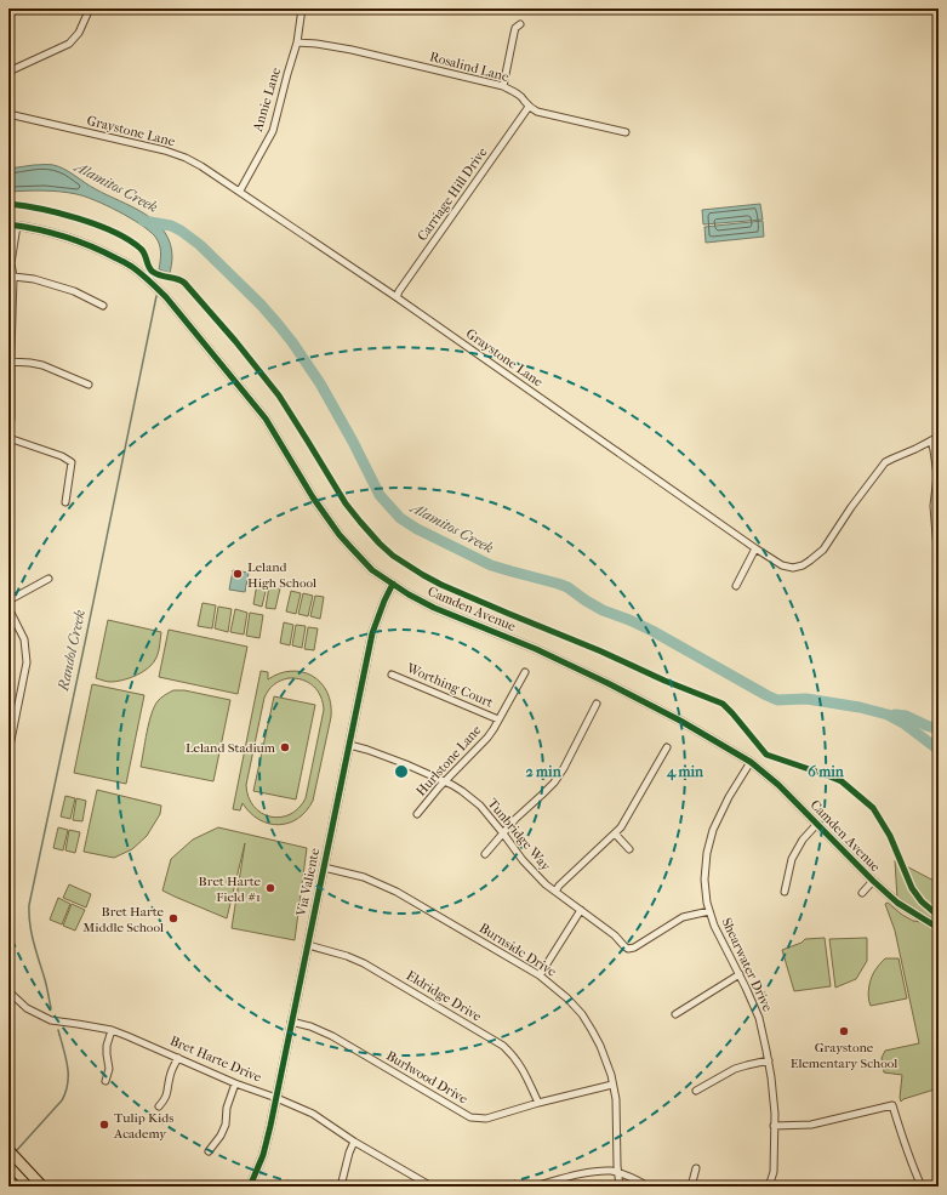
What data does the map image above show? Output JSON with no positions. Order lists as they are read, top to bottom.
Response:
{
  "streets": {
    "street": [
      "Rosalind Lane",
      "Annie Lane",
      "Graystone Lane",
      "Carriage Hill Drive",
      "Camden Avenue",
      "Worthing Court",
      "Hurlstone Lane",
      "Tunbridge Way",
      "Via Valiente",
      "Burnside Drive",
      "Shearwater Drive",
      "Eldridge Drive",
      "Bret Harte Drive",
      "Burlwood Drive"
    ]
  },
  "crossings": [
    ["Rosalind Lane", "Annie Lane"],
    ["Rosalind Lane", "Carriage Hill Drive"],
    ["Annie Lane", "Graystone Lane"],
    ["Graystone Lane", "Carriage Hill Drive"],
    ["Camden Avenue", "Via Valiente"],
    ["Camden Avenue", "Shearwater Drive"],
    ["Worthing Court", "Hurlstone Lane"],
    ["Hurlstone Lane", "Tunbridge Way"],
    ["Tunbridge Way", "Via Valiente"],
    ["Tunbridge Way", "Shearwater Drive"],
    ["Via Valiente", "Burnside Drive"],
    ["Via Valiente", "Eldridge Drive"],
    ["Via Valiente", "Bret Harte Drive"],
    ["Via Valiente", "Burlwood Drive"],
    ["Burnside Drive", "Burlwood Drive"],
    ["Eldridge Drive", "Burlwood Drive"]
  ],
  "water": ["Alamitos Creek", "Randol Creek"],
  "places": [
    "Leland High School",
    "Leland Stadium",
    "Bret Harte Field #1",
    "Bret Harte Middle School",
    "Graystone Elementary School",
    "Tulip Kids Academy"
  ],
  "rings": ["2 min", "4 min", "6 min"]
}
